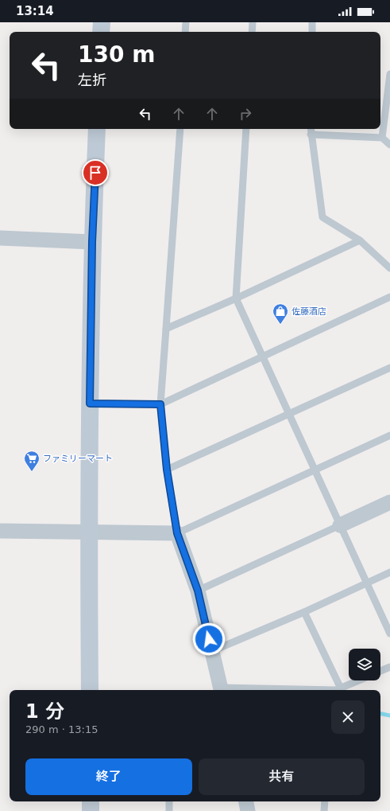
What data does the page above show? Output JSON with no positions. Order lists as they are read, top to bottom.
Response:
{
  "places": {
    "shop": ["佐藤酒店"],
    "supermarket": ["ファミリーマート"]
  },
  "page": {
    "status": "13:14",
    "turn": ["130 m", "左折"],
    "heading": ["1 分", "290 m · 13:15"],
    "buttons": ["終了", "共有"]
  }
}
